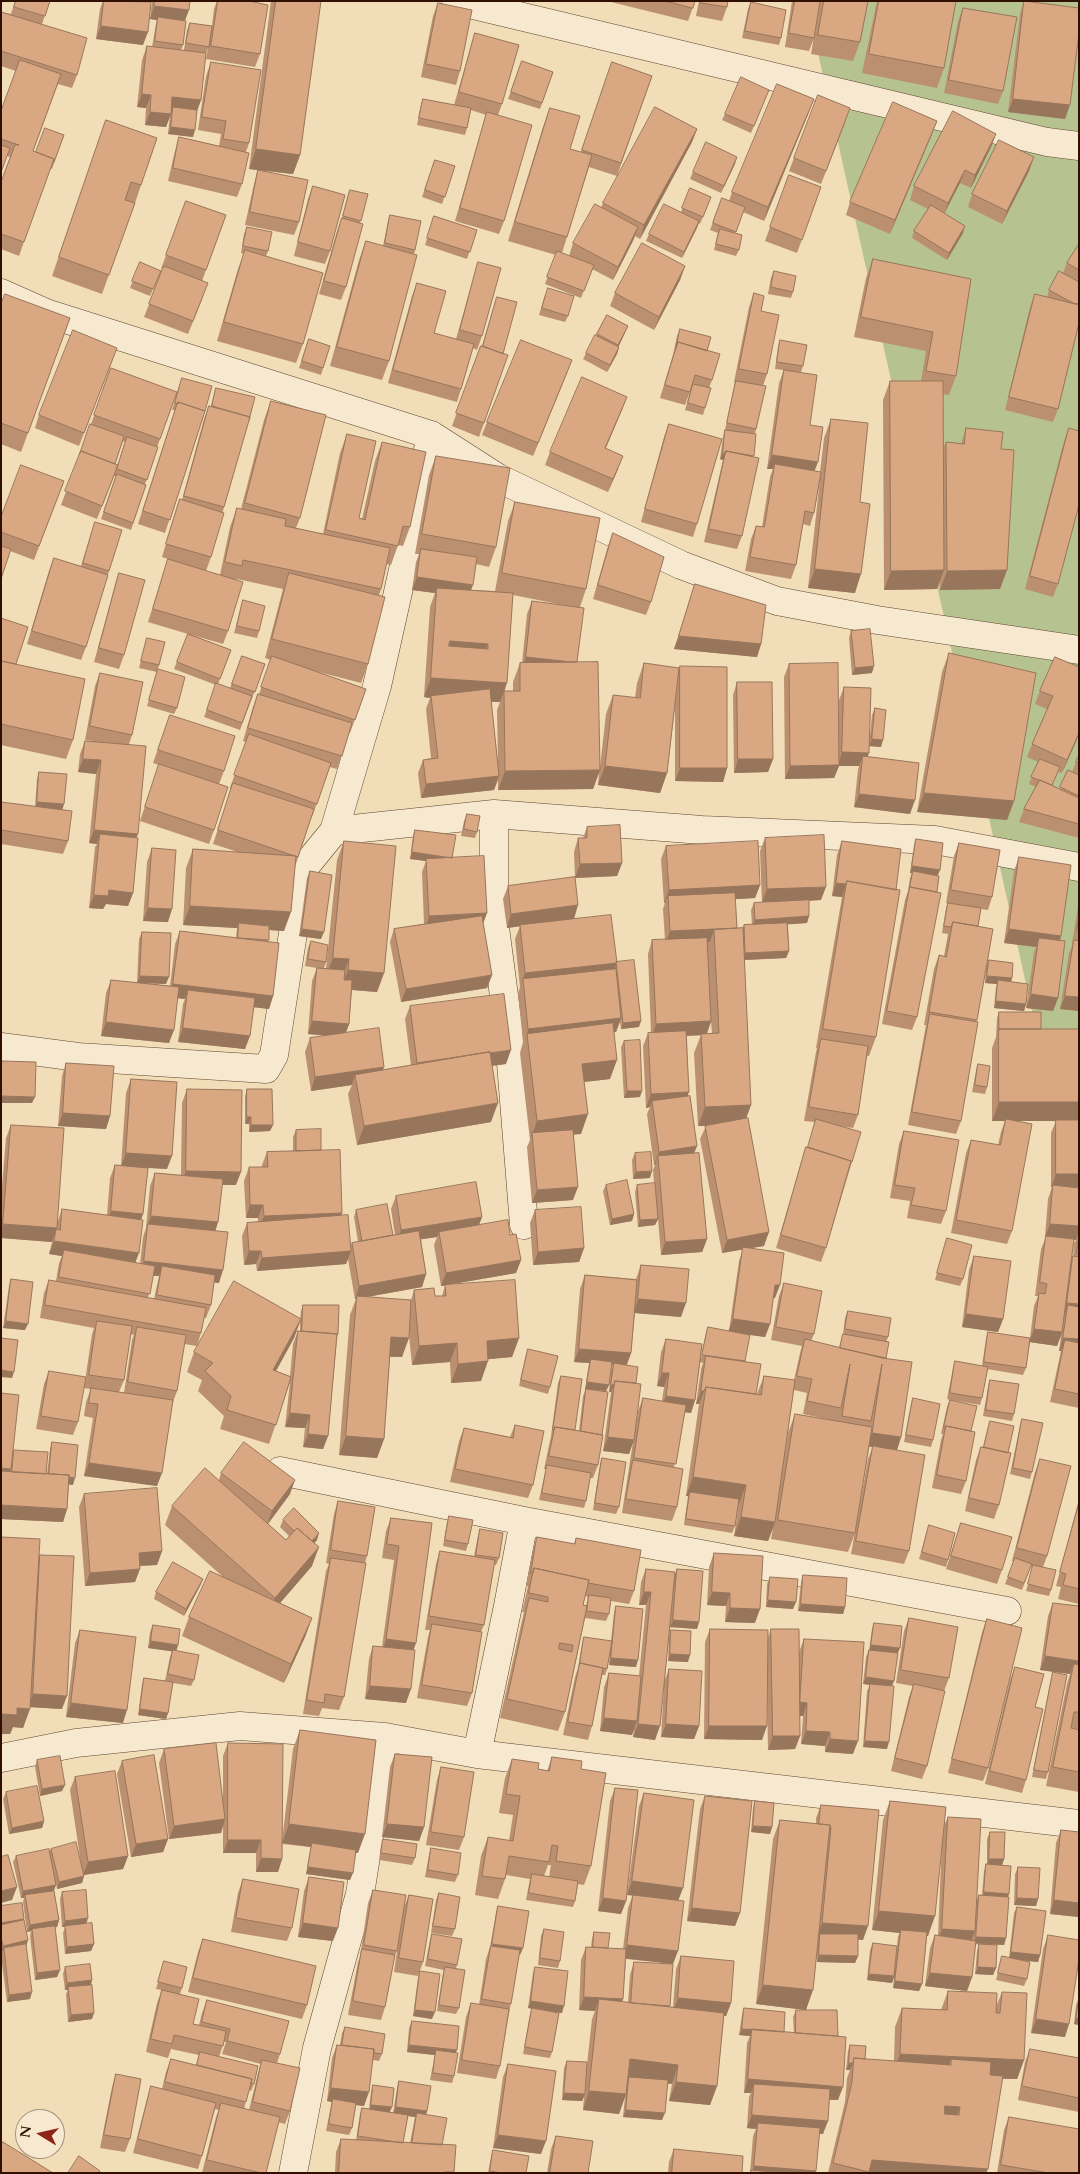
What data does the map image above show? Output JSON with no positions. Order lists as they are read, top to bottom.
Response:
{
  "north": "left"
}
